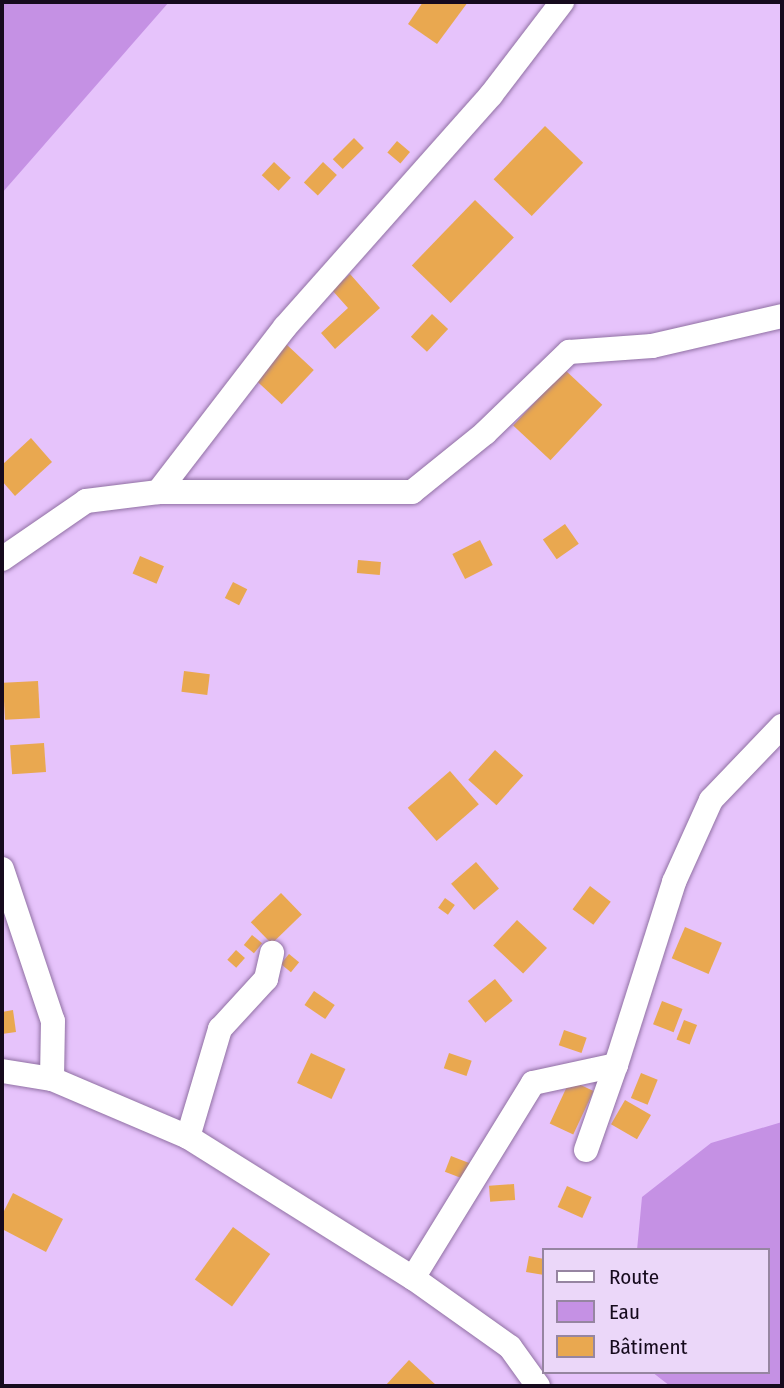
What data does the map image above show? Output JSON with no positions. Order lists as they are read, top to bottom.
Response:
{
  "legend": ["Route", "Eau", "Bâtiment"]
}
